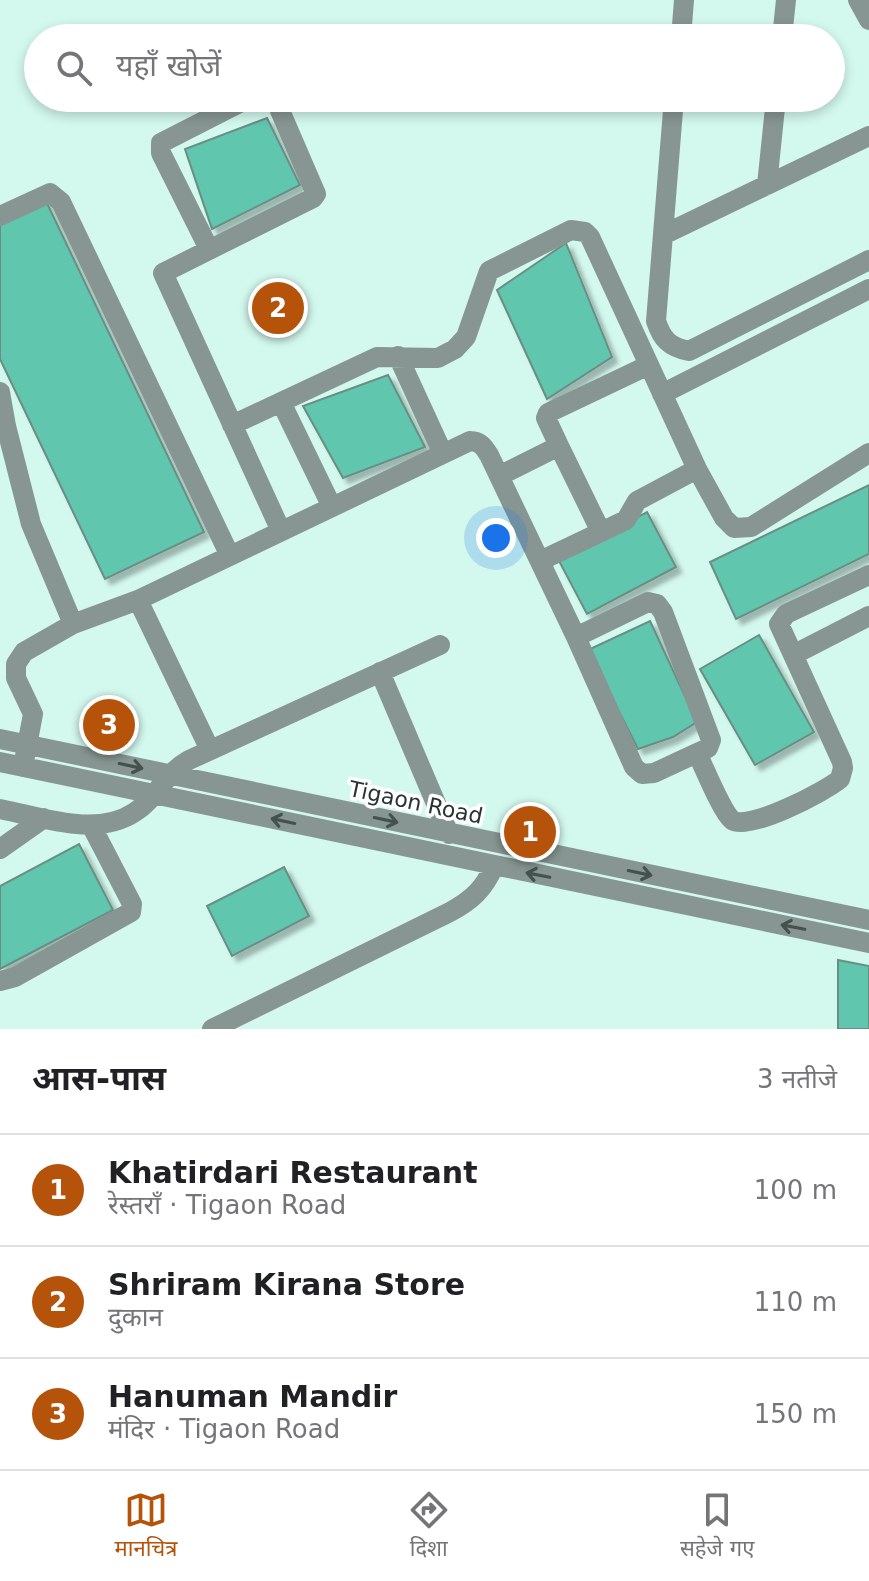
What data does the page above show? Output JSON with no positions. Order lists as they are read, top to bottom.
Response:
{
  "streets": {
    "street": ["Tigaon Road"]
  },
  "page": {
    "search": "यहाँ खोजें",
    "pins": ["2", "3", "1"],
    "heading": ["आस-पास", "3 नतीजे"],
    "list": [
      {
        "mark": "1",
        "name": "Khatirdari Restaurant",
        "note": "रेस्तराँ · Tigaon Road",
        "value": "100 m"
      },
      {
        "mark": "2",
        "name": "Shriram Kirana Store",
        "note": "दुकान",
        "value": "110 m"
      },
      {
        "mark": "3",
        "name": "Hanuman Mandir",
        "note": "मंदिर · Tigaon Road",
        "value": "150 m"
      }
    ],
    "nav": ["मानचित्र", "दिशा", "सहेजे गए"]
  }
}
